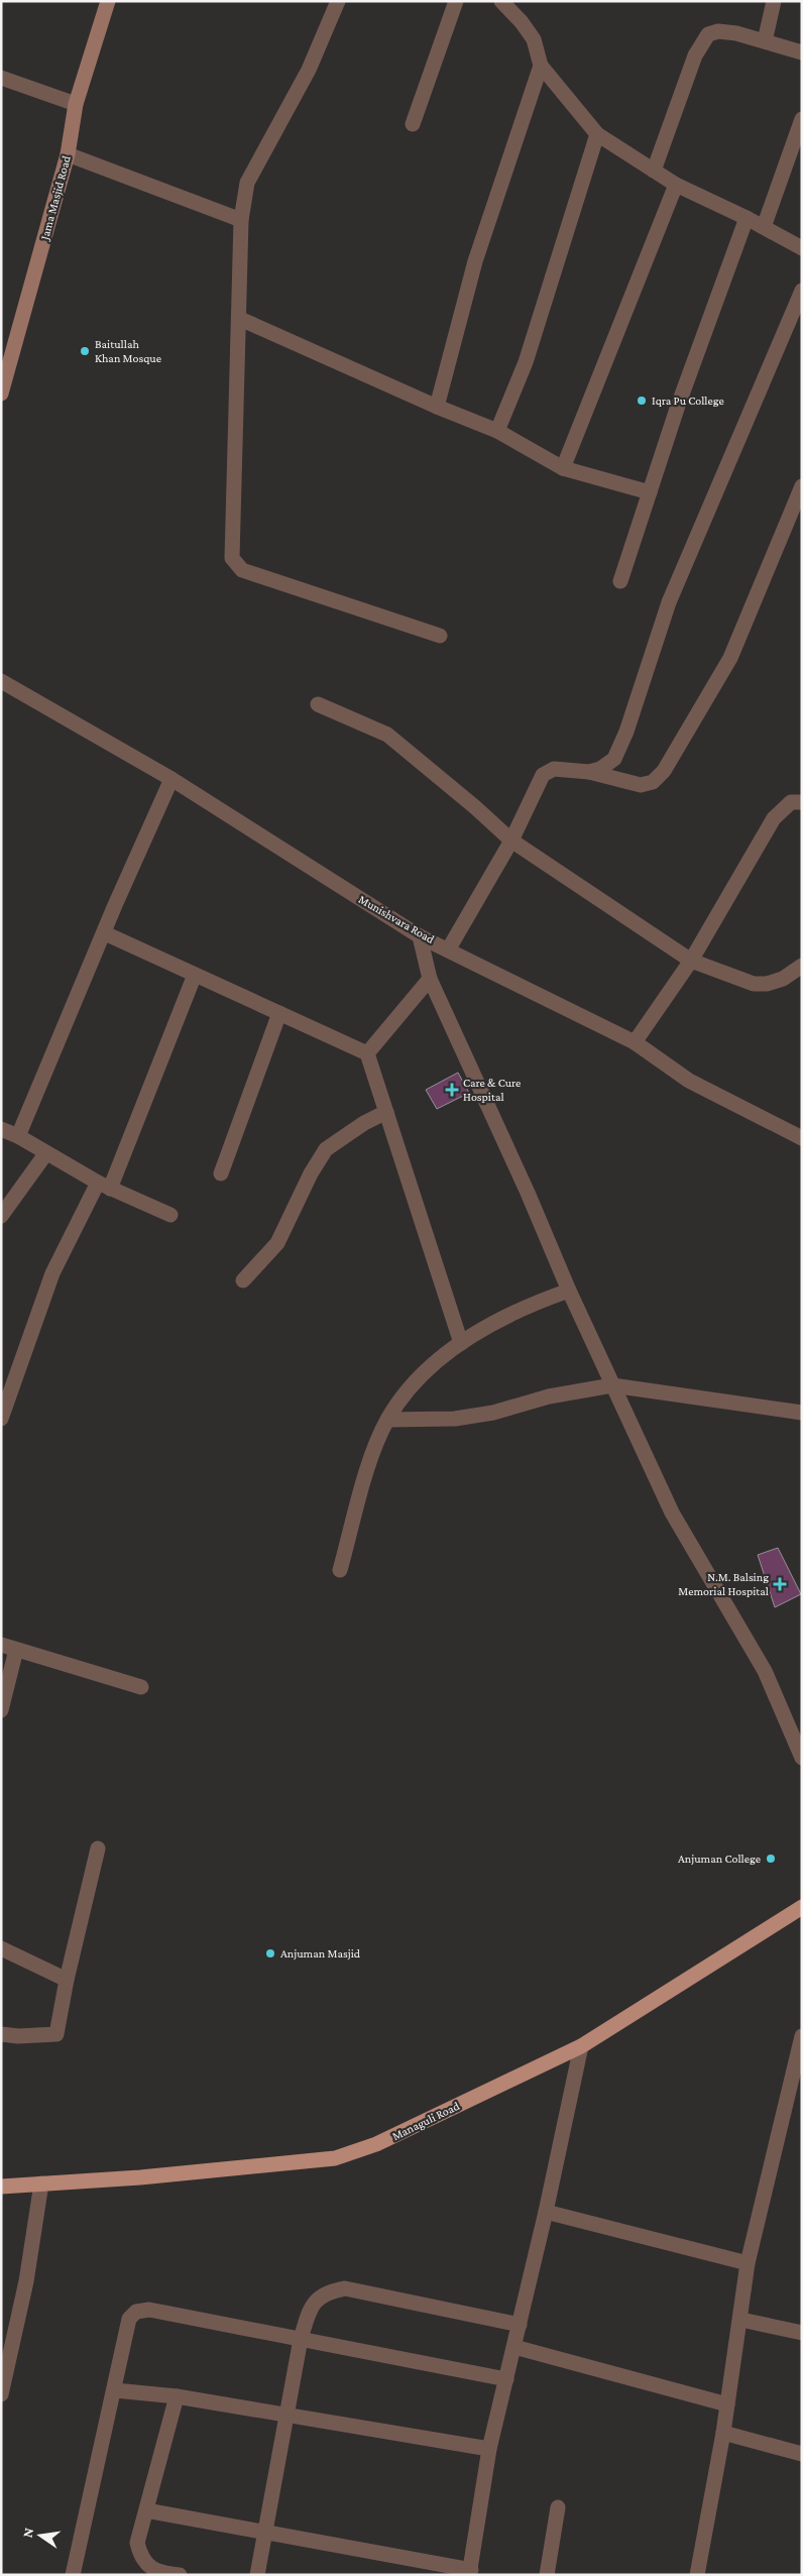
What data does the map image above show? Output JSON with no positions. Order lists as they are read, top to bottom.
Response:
{
  "streets": {
    "main road": ["Managuli Road"],
    "street": ["Jama Masjid Road", "Munishvara Road"]
  },
  "places": {
    "other": [
      "Baitullah Khan Mosque",
      "Iqra Pu College",
      "Anjuman College",
      "Anjuman Masjid"
    ],
    "health": ["Care & Cure Hospital", "N.M. Balsing Memorial Hospital"]
  },
  "north": "left"
}
